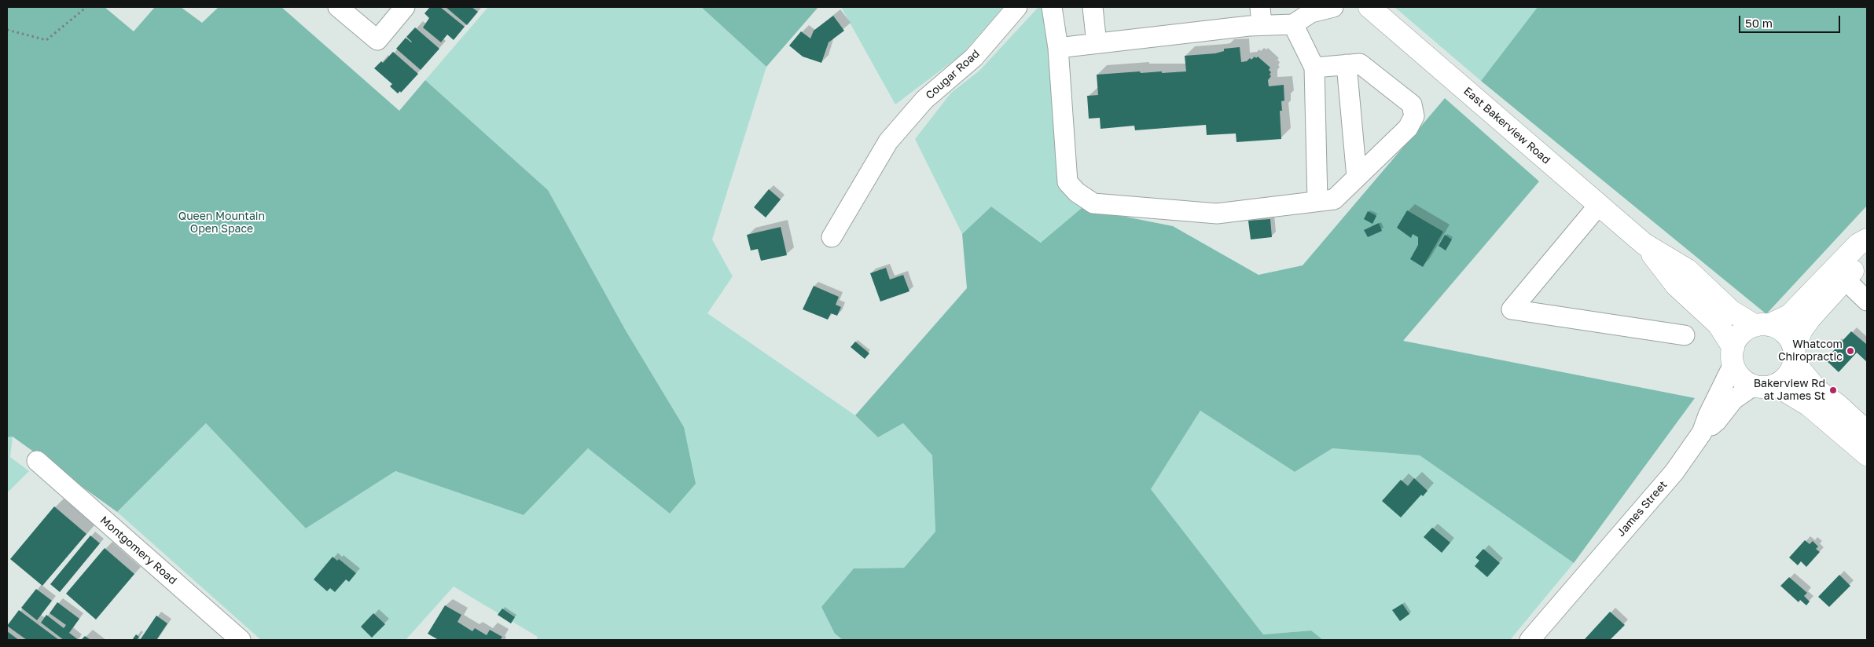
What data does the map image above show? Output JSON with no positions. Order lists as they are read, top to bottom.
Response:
{
  "streets": {
    "main road": ["East Bakerview Road"],
    "street": ["Cougar Road", "James Street", "Montgomery Road"]
  },
  "crossings": [
    ["East Bakerview Road", "James Street"]
  ],
  "parks": ["Queen Mountain Open Space"],
  "places": ["Whatcom Chiropractic", "Bakerview Rd at James St"],
  "scale_bar": "50 m"
}
